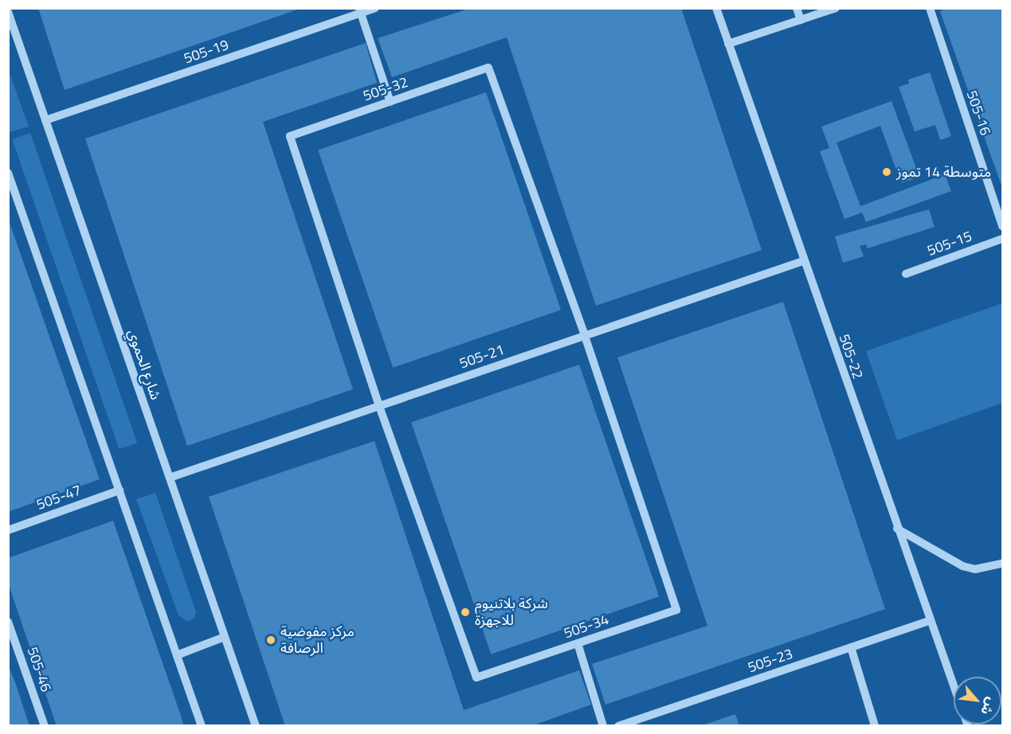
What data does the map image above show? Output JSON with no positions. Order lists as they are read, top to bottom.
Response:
{
  "streets": {
    "street": [
      "505-19",
      "505-32",
      "505-16",
      "505-15",
      "505-21",
      "505-22",
      "شارع الحموي",
      "505-47",
      "505-34",
      "505-23",
      "505-46"
    ]
  },
  "crossings": [
    ["505-19", "شارع الحموي"],
    ["505-32", "505-21"],
    ["505-32", "505-34"],
    ["505-21", "505-22"],
    ["505-21", "شارع الحموي"],
    ["505-21", "505-34"],
    ["505-22", "505-23"]
  ],
  "places": ["متوسطة 14 تموز", "شركة بلاتنيوم للاجهزة", "مركز مفوضية الرصافة"],
  "north": "bottom right"
}
